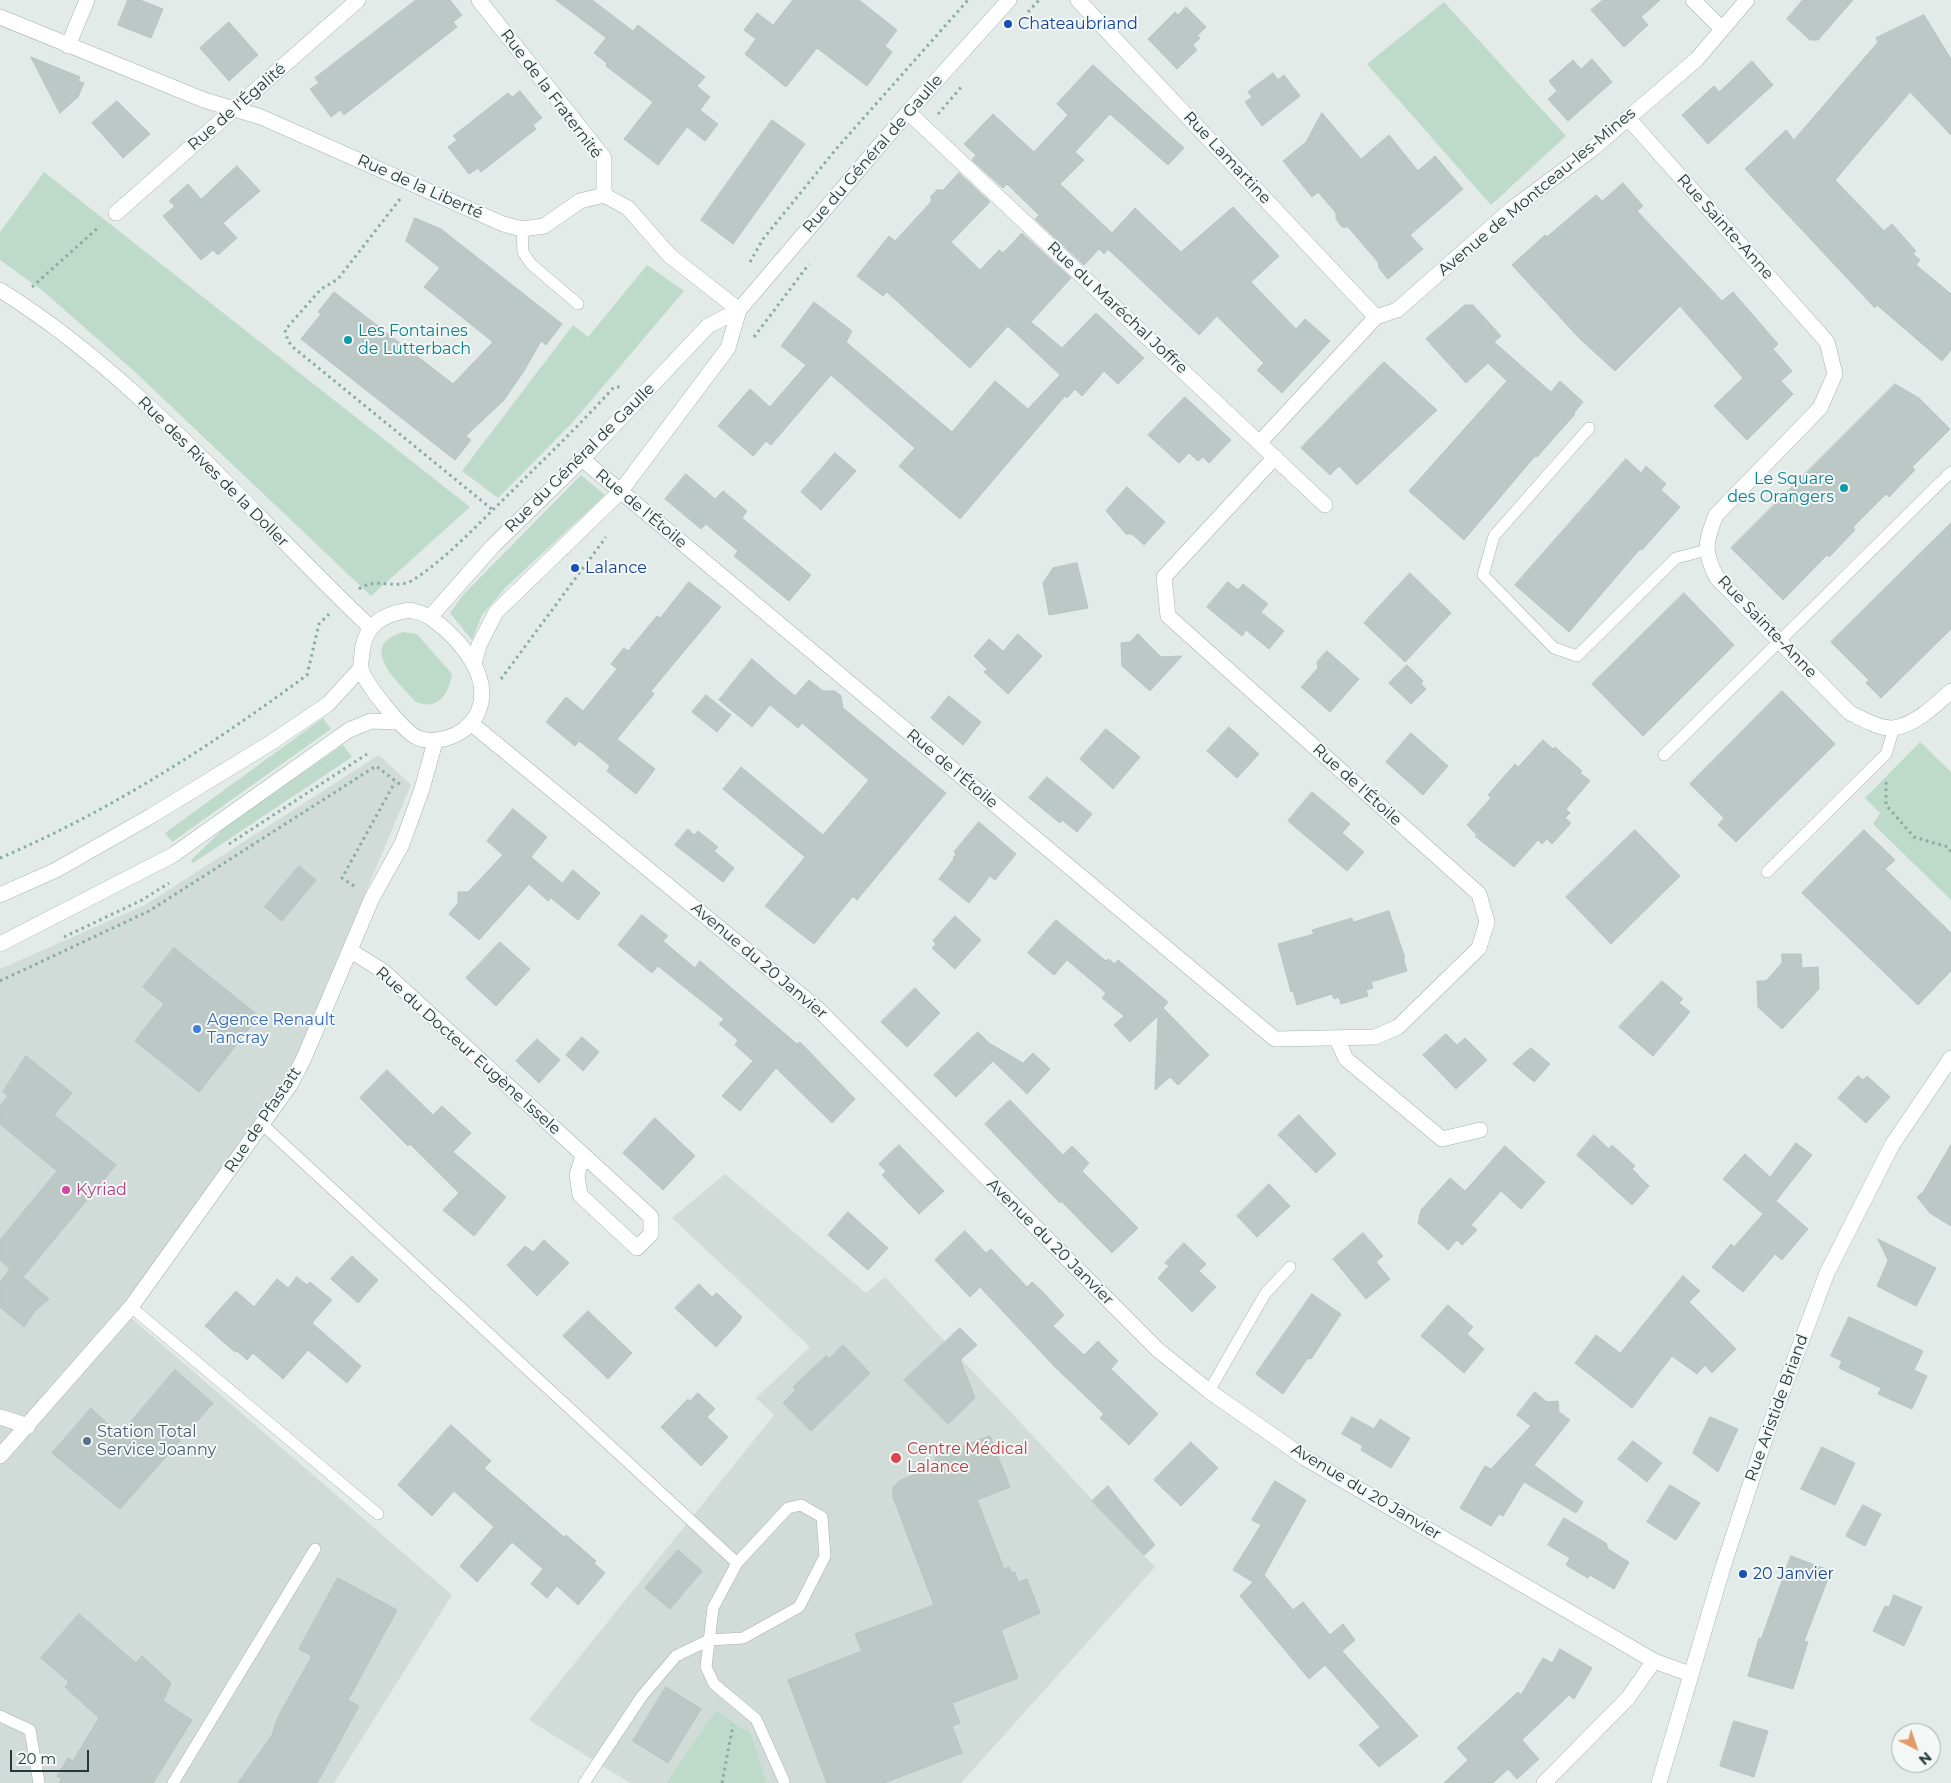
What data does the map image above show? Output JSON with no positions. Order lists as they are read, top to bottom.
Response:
{
  "streets": {
    "street": [
      "Rue de la Fraternité",
      "Rue de l'Égalité",
      "Rue du Général de Gaulle",
      "Rue Lamartine",
      "Rue de la Liberté",
      "Avenue de Montceau-les-Mines",
      "Rue Sainte-Anne",
      "Rue du Maréchal Joffre",
      "Rue des Rives de la Doller",
      "Rue de l'Étoile",
      "Avenue du 20 Janvier",
      "Rue du Docteur Eugène Issele",
      "Rue de Pfastatt",
      "Rue Aristide Briand"
    ]
  },
  "crossings": [
    ["Rue de la Fraternité", "Rue de la Liberté"],
    ["Rue de l'Égalité", "Rue de la Liberté"],
    ["Rue du Général de Gaulle", "Rue du Maréchal Joffre"],
    ["Rue du Général de Gaulle", "Rue des Rives de la Doller"],
    ["Rue du Général de Gaulle", "Rue de l'Étoile"],
    ["Rue du Général de Gaulle", "Avenue du 20 Janvier"],
    ["Rue du Général de Gaulle", "Rue de Pfastatt"],
    ["Rue Lamartine", "Avenue de Montceau-les-Mines"],
    ["Avenue de Montceau-les-Mines", "Rue Sainte-Anne"],
    ["Avenue de Montceau-les-Mines", "Rue du Maréchal Joffre"],
    ["Rue du Maréchal Joffre", "Rue de l'Étoile"],
    ["Rue des Rives de la Doller", "Avenue du 20 Janvier"],
    ["Rue des Rives de la Doller", "Rue de Pfastatt"],
    ["Avenue du 20 Janvier", "Rue de Pfastatt"],
    ["Avenue du 20 Janvier", "Rue Aristide Briand"],
    ["Rue du Docteur Eugène Issele", "Rue de Pfastatt"]
  ],
  "places": [
    "Chateaubriand",
    "Les Fontaines de Lutterbach",
    "Le Square des Orangers",
    "Lalance",
    "Agence Renault Tancray",
    "Kyriad",
    "Station Total Service Joanny",
    "Centre Médical Lalance",
    "20 Janvier"
  ],
  "scale_bar": "20 m",
  "north": "bottom right"
}
